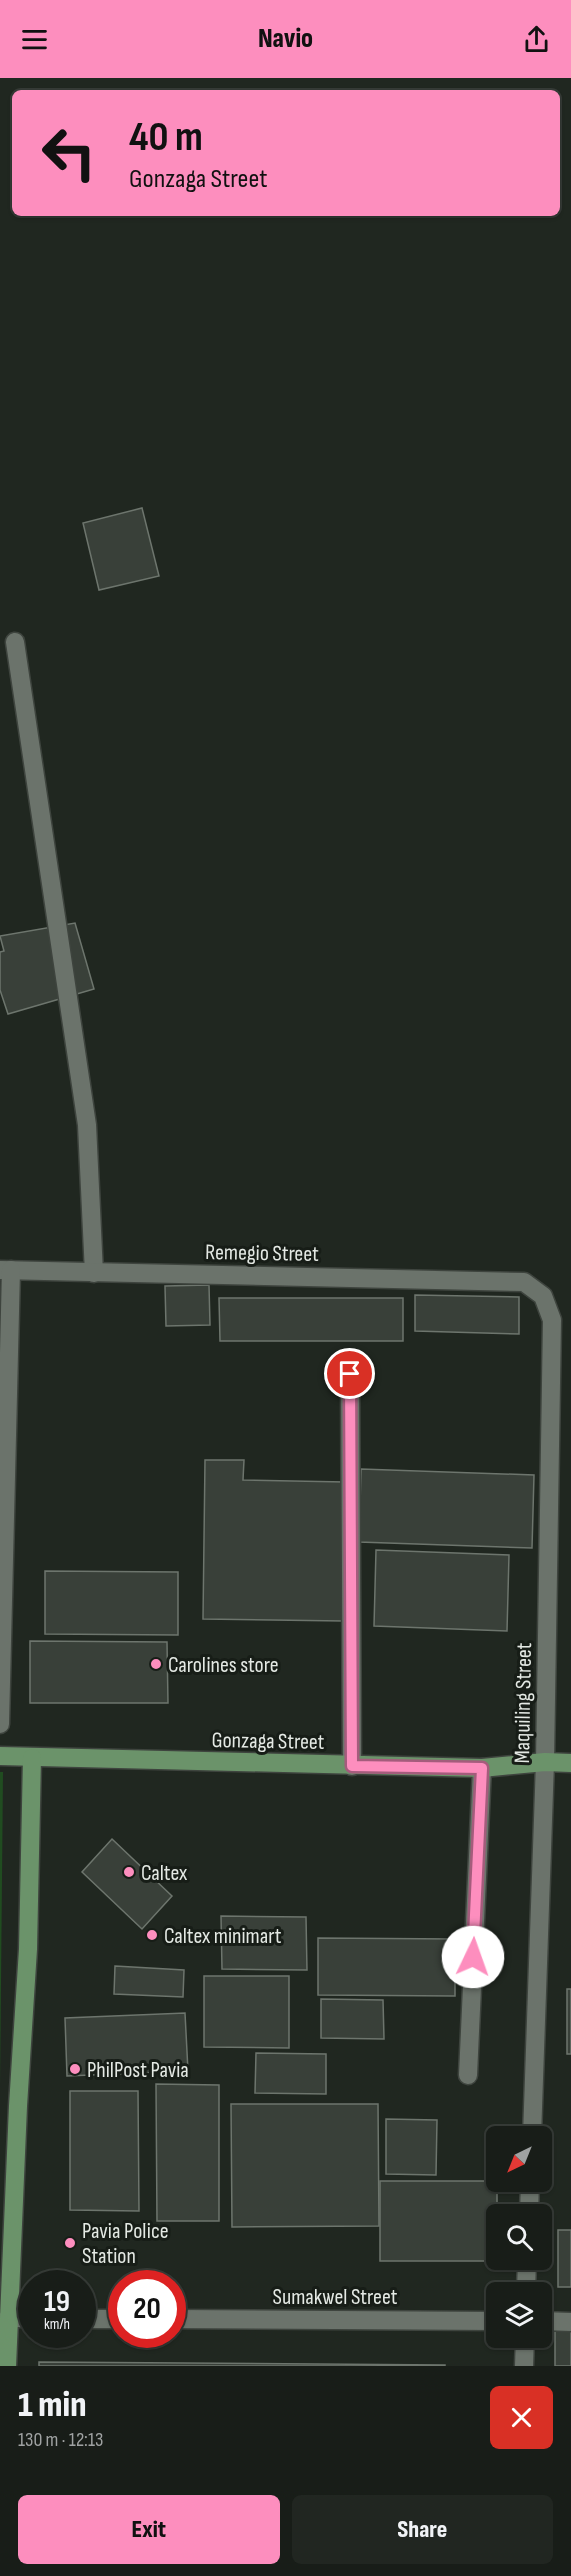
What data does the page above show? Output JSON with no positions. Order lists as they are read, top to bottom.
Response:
{
  "streets": {
    "main road": ["Gonzaga Street"],
    "street": ["Remegio Street", "Maquiling Street", "Sumakwel Street"]
  },
  "crossings": [
    ["Remegio Street", "Maquiling Street"],
    ["Maquiling Street", "Gonzaga Street"]
  ],
  "places": [
    "Carolines store",
    "Caltex",
    "Caltex minimart",
    "PhilPost Pavia",
    "Pavia Police Station"
  ],
  "north": "bottom left",
  "page": {
    "header": "Navio",
    "turn": ["40 m", "Gonzaga Street"],
    "speed": "19 km/h",
    "limit": "20",
    "heading": ["1 min", "130 m · 12:13"],
    "buttons": ["Exit", "Share"]
  }
}
